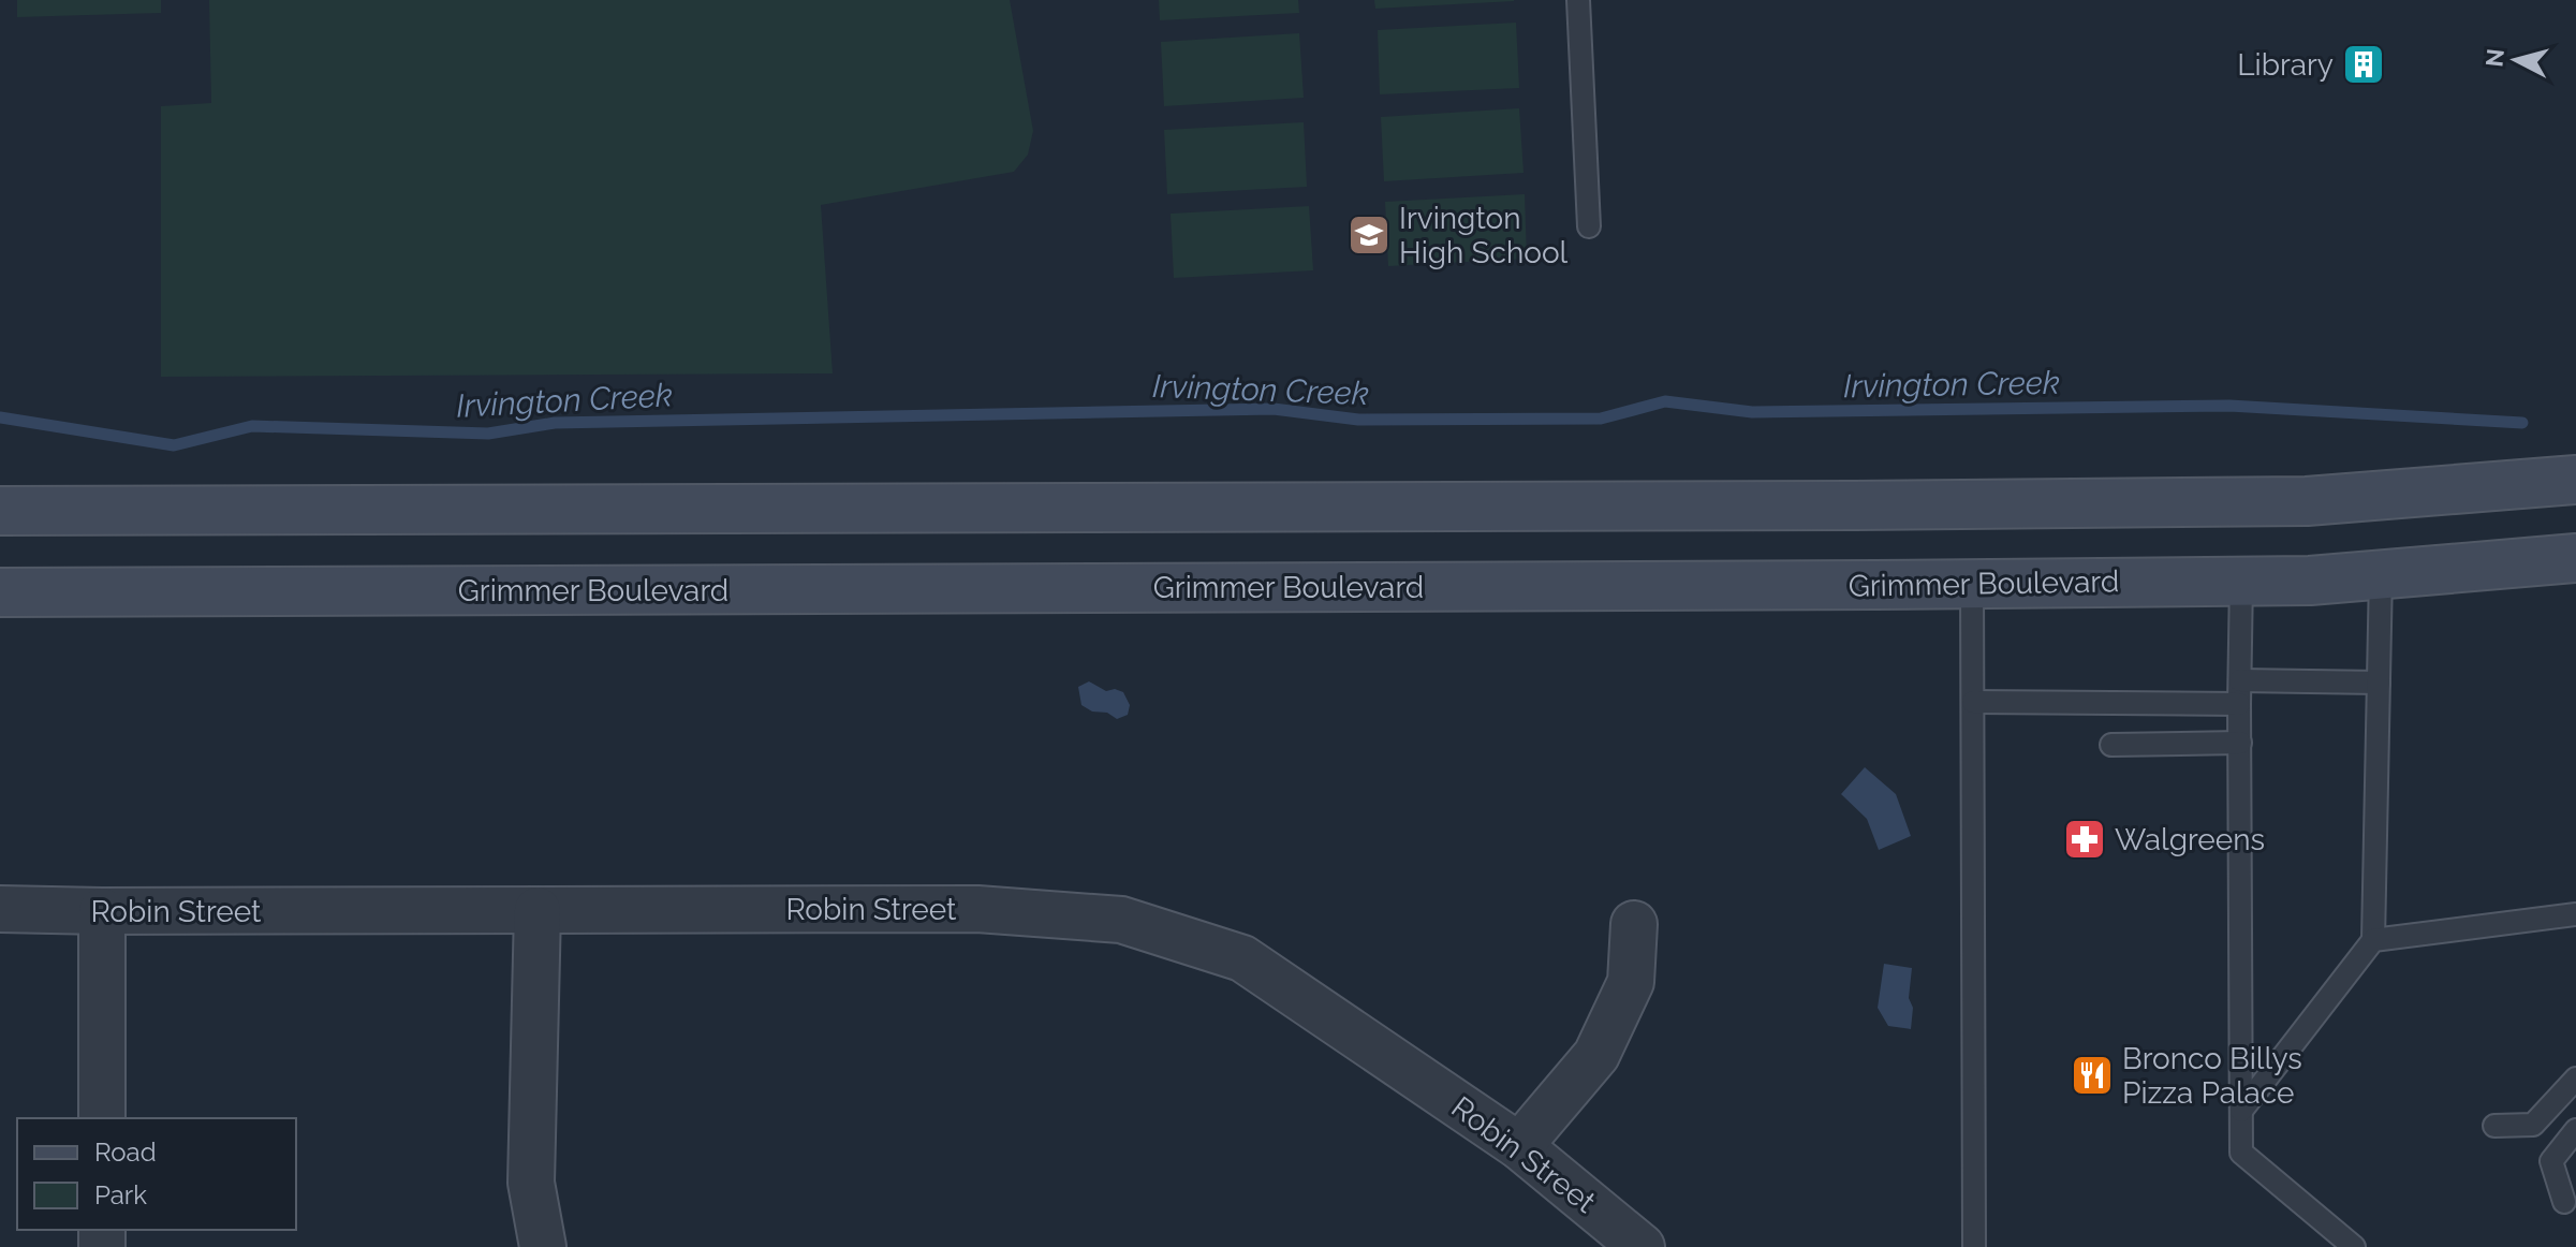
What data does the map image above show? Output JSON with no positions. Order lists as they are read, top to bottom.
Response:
{
  "streets": {
    "main road": ["Grimmer Boulevard"],
    "street": ["Robin Street"]
  },
  "water": ["Irvington Creek"],
  "places": {
    "building": ["Library"],
    "school or university": ["Irvington High School"],
    "pharmacy": ["Walgreens"],
    "restaurant": ["Bronco Billys Pizza Palace"]
  },
  "legend": ["Road", "Park"],
  "north": "left"
}
